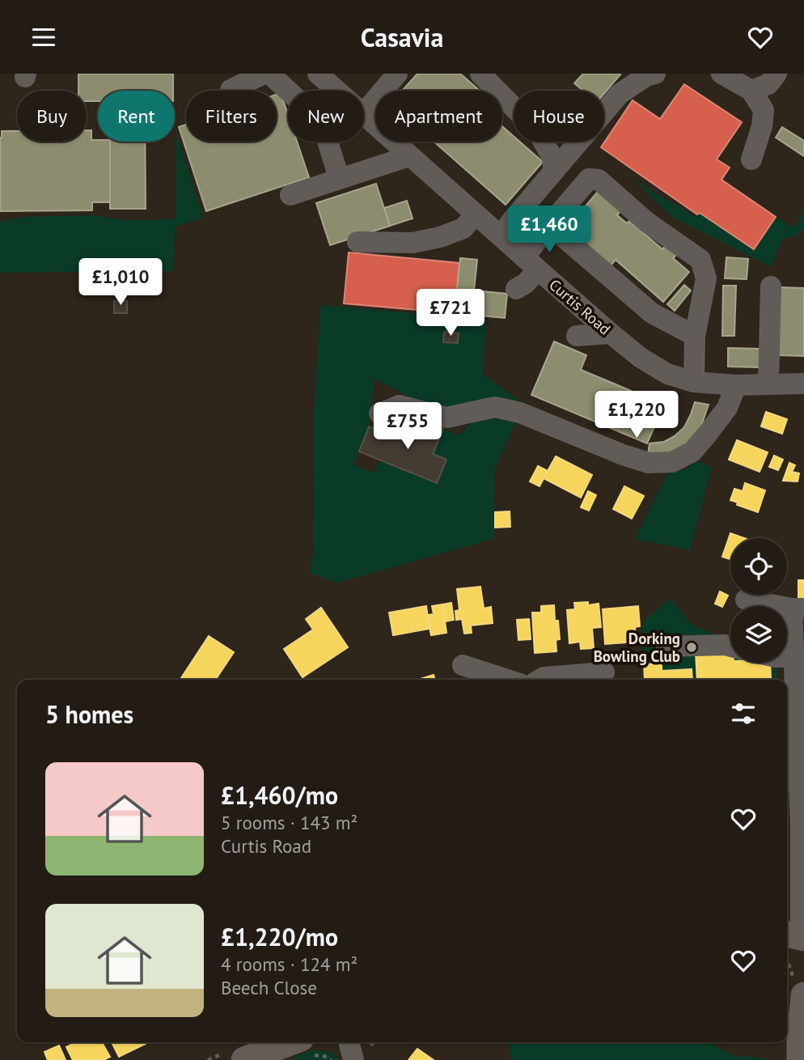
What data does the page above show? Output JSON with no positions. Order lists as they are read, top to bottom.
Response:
{
  "streets": {
    "street": ["Curtis Road"]
  },
  "places": ["Dorking Bowling Club"],
  "page": {
    "header": "Casavia",
    "chip": [
      "Buy",
      "Rent",
      "Filters",
      "New",
      "Apartment",
      "House"
    ],
    "price": [
      "£1,460",
      "£1,010",
      "£721",
      "£1,220",
      "£755"
    ],
    "heading": "5 homes",
    "list": [
      {
        "name": "£1,460/mo",
        "note": "5 rooms · 143 m² · Curtis Road"
      },
      {
        "name": "£1,220/mo",
        "note": "4 rooms · 124 m² · Beech Close"
      }
    ]
  }
}
